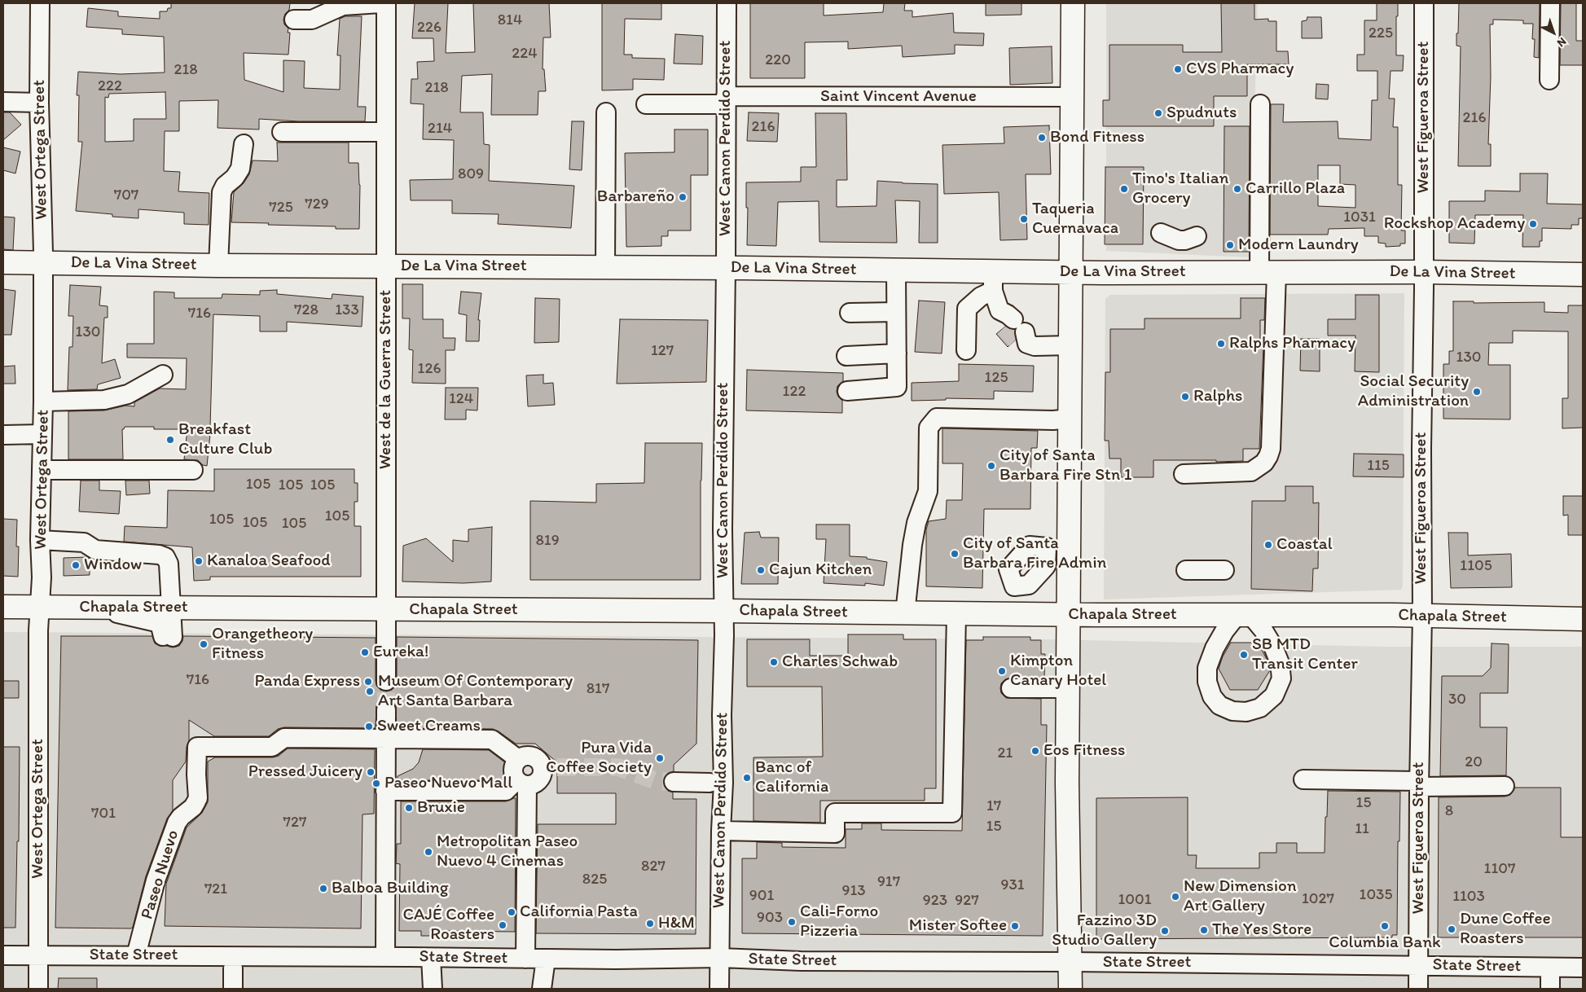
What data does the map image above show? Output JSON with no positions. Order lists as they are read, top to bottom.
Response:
{
  "streets": {
    "main road": ["De La Vina Street", "Chapala Street"],
    "street": [
      "Saint Vincent Avenue",
      "West Figueroa Street",
      "West Canon Perdido Street",
      "West Ortega Street",
      "West de la Guerra Street",
      "Paseo Nuevo",
      "State Street"
    ]
  },
  "crossings": [
    ["Saint Vincent Avenue", "West Canon Perdido Street"],
    ["West Figueroa Street", "De La Vina Street"],
    ["West Figueroa Street", "Chapala Street"],
    ["West Figueroa Street", "State Street"],
    ["West Canon Perdido Street", "De La Vina Street"],
    ["West Canon Perdido Street", "Chapala Street"],
    ["West Canon Perdido Street", "State Street"],
    ["West Ortega Street", "De La Vina Street"],
    ["West Ortega Street", "Chapala Street"],
    ["West Ortega Street", "State Street"],
    ["De La Vina Street", "West de la Guerra Street"],
    ["West de la Guerra Street", "Chapala Street"],
    ["Paseo Nuevo", "State Street"]
  ],
  "places": [
    "CVS Pharmacy",
    "Spudnuts",
    "Bond Fitness",
    "Tino's Italian Grocery",
    "Carrillo Plaza",
    "Barbareño",
    "Taqueria Cuernavaca",
    "Rockshop Academy",
    "Modern Laundry",
    "Ralphs Pharmacy",
    "Social Security Administration",
    "Ralphs",
    "Breakfast Culture Club",
    "City of Santa Barbara Fire Stn 1",
    "Coastal",
    "City of Santa Barbara Fire Admin",
    "Kanaloa Seafood",
    "Window",
    "Cajun Kitchen",
    "Orangetheory Fitness",
    "Eureka!",
    "SB MTD Transit Center",
    "Charles Schwab",
    "Kimpton Canary Hotel",
    "Panda Express",
    "Museum Of Contemporary Art Santa Barbara",
    "Sweet Creams",
    "Eos Fitness",
    "Pura Vida Coffee Society",
    "Pressed Juicery",
    "Banc of California",
    "Paseo Nuevo Mall",
    "Bruxie",
    "Metropolitan Paseo Nuevo 4 Cinemas",
    "Balboa Building",
    "New Dimension Art Gallery",
    "California Pasta",
    "Cali-Forno Pizzeria",
    "H&M",
    "CAJÉ Coffee Roasters",
    "Mister Softee",
    "Columbia Bank",
    "Dune Coffee Roasters",
    "The Yes Store",
    "Fazzino 3D Studio Gallery"
  ],
  "house_numbers": [
    "814",
    "226",
    "225",
    "224",
    "220",
    "218",
    "222",
    "218",
    "216",
    "216",
    "214",
    "809",
    "707",
    "729",
    "725",
    "1031",
    "728",
    "133",
    "716",
    "130",
    "127",
    "130",
    "126",
    "125",
    "122",
    "124",
    "115",
    "105",
    "105",
    "105",
    "105",
    "105",
    "105",
    "105",
    "819",
    "1105",
    "716",
    "817",
    "30",
    "21",
    "20",
    "15",
    "17",
    "8",
    "701",
    "727",
    "15",
    "11",
    "827",
    "1107",
    "825",
    "917",
    "931",
    "721",
    "913",
    "1035",
    "901",
    "1103",
    "1027",
    "1001",
    "923",
    "927",
    "903"
  ],
  "north": "bottom right"
}
